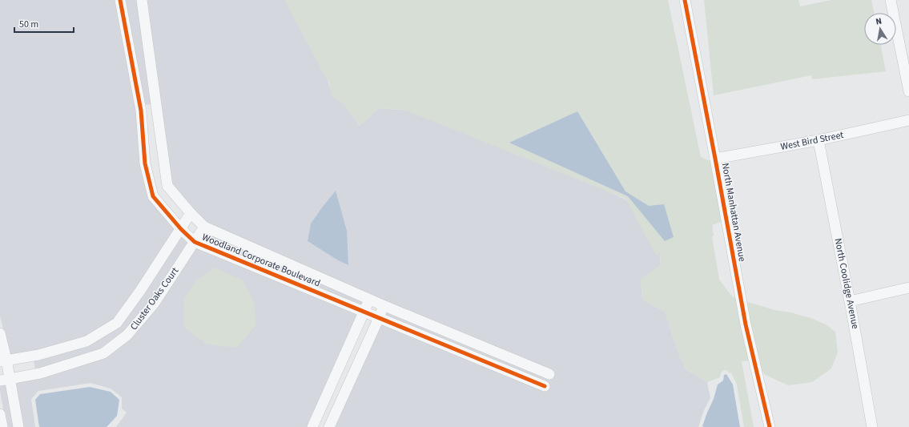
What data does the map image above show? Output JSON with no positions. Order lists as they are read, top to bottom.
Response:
{
  "streets": {
    "street": [
      "West Bird Street",
      "North Manhattan Avenue",
      "Woodland Corporate Boulevard",
      "North Coolidge Avenue",
      "Cluster Oaks Court"
    ]
  },
  "crossings": [
    ["West Bird Street", "North Manhattan Avenue"],
    ["West Bird Street", "North Coolidge Avenue"],
    ["Woodland Corporate Boulevard", "Cluster Oaks Court"]
  ],
  "scale_bar": "50 m",
  "north": "top"
}
